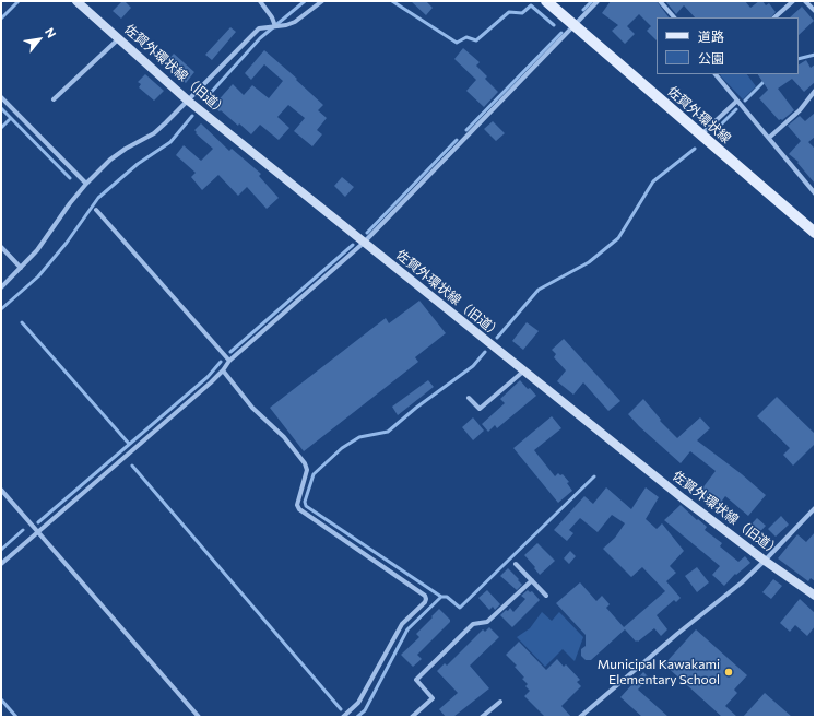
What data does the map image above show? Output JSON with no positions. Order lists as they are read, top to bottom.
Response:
{
  "streets": {
    "main road": ["佐賀外環状線"],
    "street": ["佐賀外環状線（旧道）"]
  },
  "places": ["Municipal Kawakami Elementary School"],
  "legend": ["道路", "公園"],
  "north": "top right"
}
